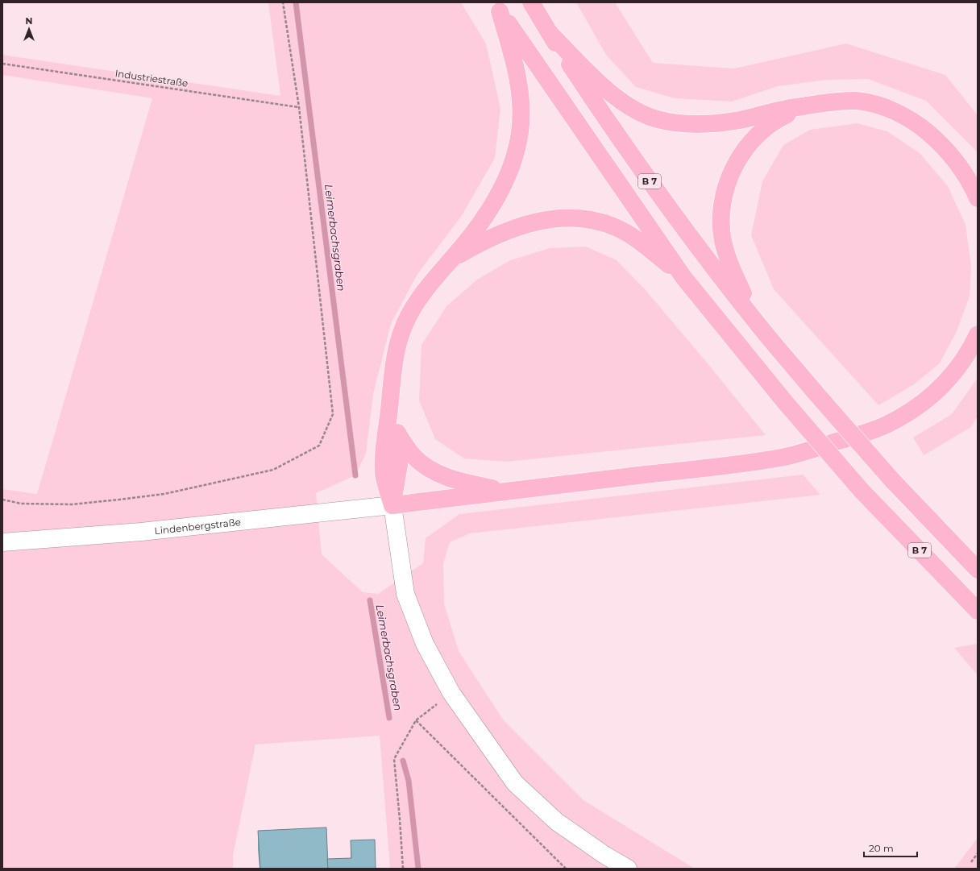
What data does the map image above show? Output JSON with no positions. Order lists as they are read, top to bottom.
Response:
{
  "streets": {
    "highway": ["B 7"],
    "main road": ["Lindenbergstraße"],
    "path": ["Industriestraße"]
  },
  "water": ["Leimerbachsgraben"],
  "scale_bar": "20 m",
  "north": "top"
}
